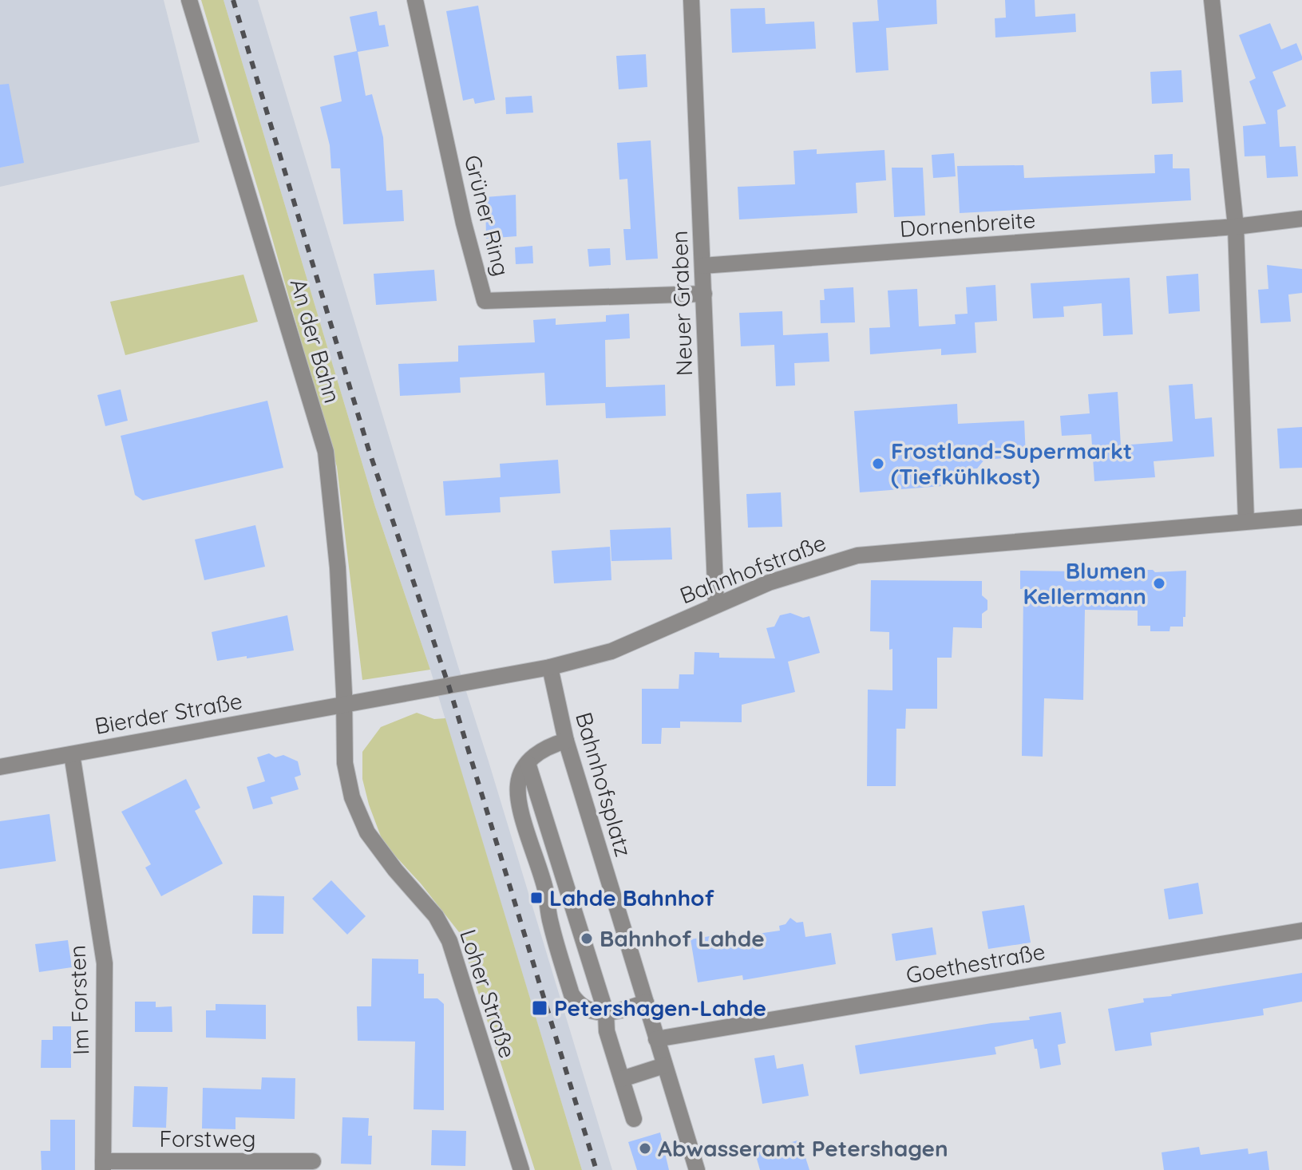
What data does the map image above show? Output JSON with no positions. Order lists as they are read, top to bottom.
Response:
{
  "streets": {
    "street": [
      "Grüner Ring",
      "Dornenbreite",
      "Neuer Graben",
      "An der Bahn",
      "Bahnhofstraße",
      "Bierder Straße",
      "Bahnhofsplatz",
      "Goethestraße",
      "Loher Straße",
      "Im Forsten",
      "Forstweg"
    ]
  },
  "crossings": [
    ["Grüner Ring", "Neuer Graben"],
    ["Dornenbreite", "Neuer Graben"],
    ["Neuer Graben", "Bahnhofstraße"],
    ["An der Bahn", "Bahnhofstraße"],
    ["An der Bahn", "Bierder Straße"],
    ["An der Bahn", "Loher Straße"],
    ["Bahnhofstraße", "Bierder Straße"],
    ["Bahnhofstraße", "Bahnhofsplatz"],
    ["Bahnhofstraße", "Loher Straße"],
    ["Bierder Straße", "Loher Straße"],
    ["Bierder Straße", "Im Forsten"],
    ["Bahnhofsplatz", "Goethestraße"],
    ["Im Forsten", "Forstweg"]
  ],
  "places": {
    "other": [
      "Frostland-Supermarkt (Tiefkühlkost)",
      "Blumen Kellermann",
      "Bahnhof Lahde",
      "Abwasseramt Petershagen"
    ],
    "transit": ["Lahde Bahnhof", "Petershagen-Lahde"]
  }
}
